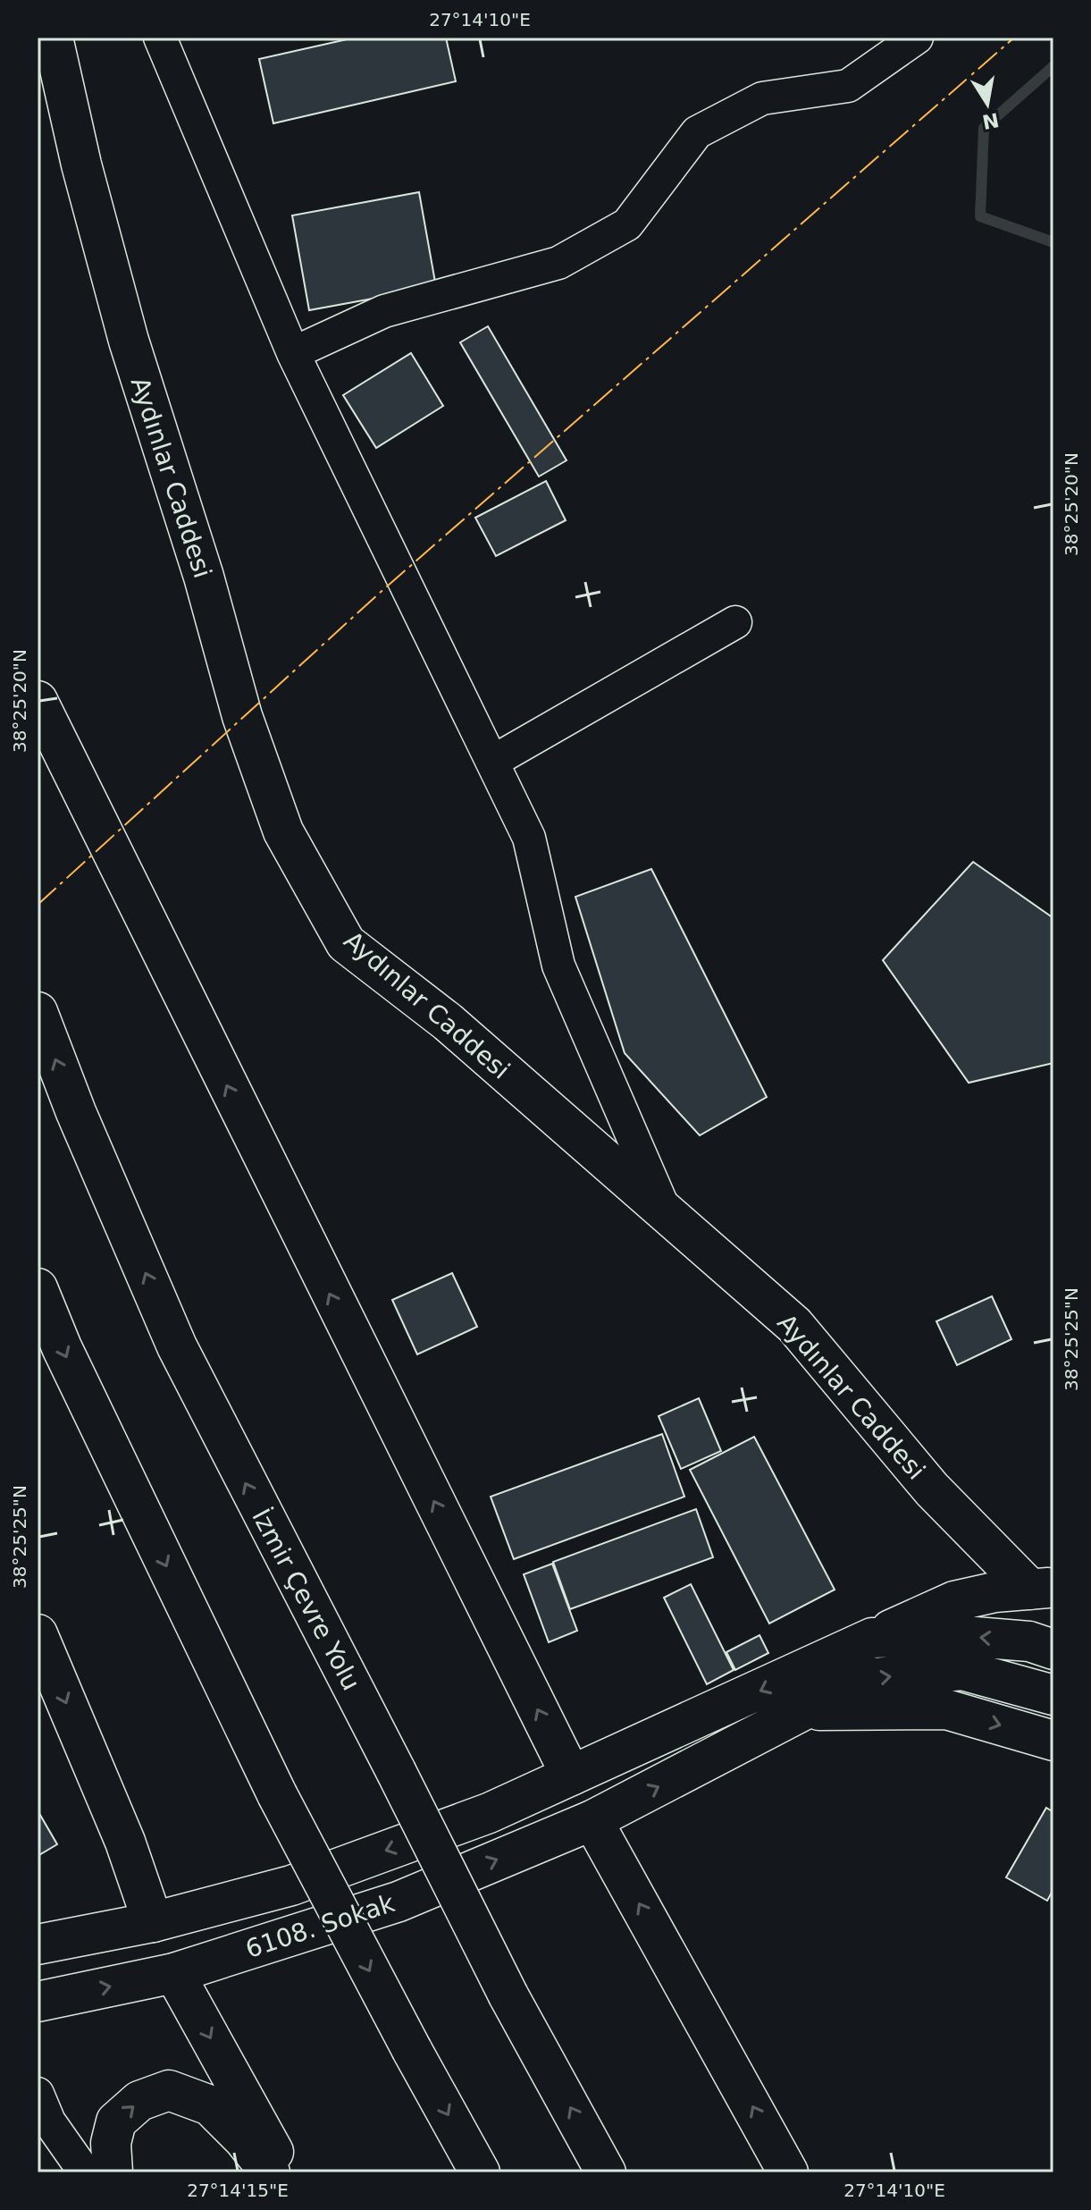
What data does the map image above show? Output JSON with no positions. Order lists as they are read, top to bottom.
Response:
{
  "streets": {
    "main road": ["Aydınlar Caddesi", "İzmir Çevre Yolu", "6108. Sokak"]
  },
  "north": "bottom",
  "coordinates": [
    "27°14'10\"E",
    "38°25'20\"N",
    "38°25'25\"N",
    "27°14'15\"E"
  ]
}
